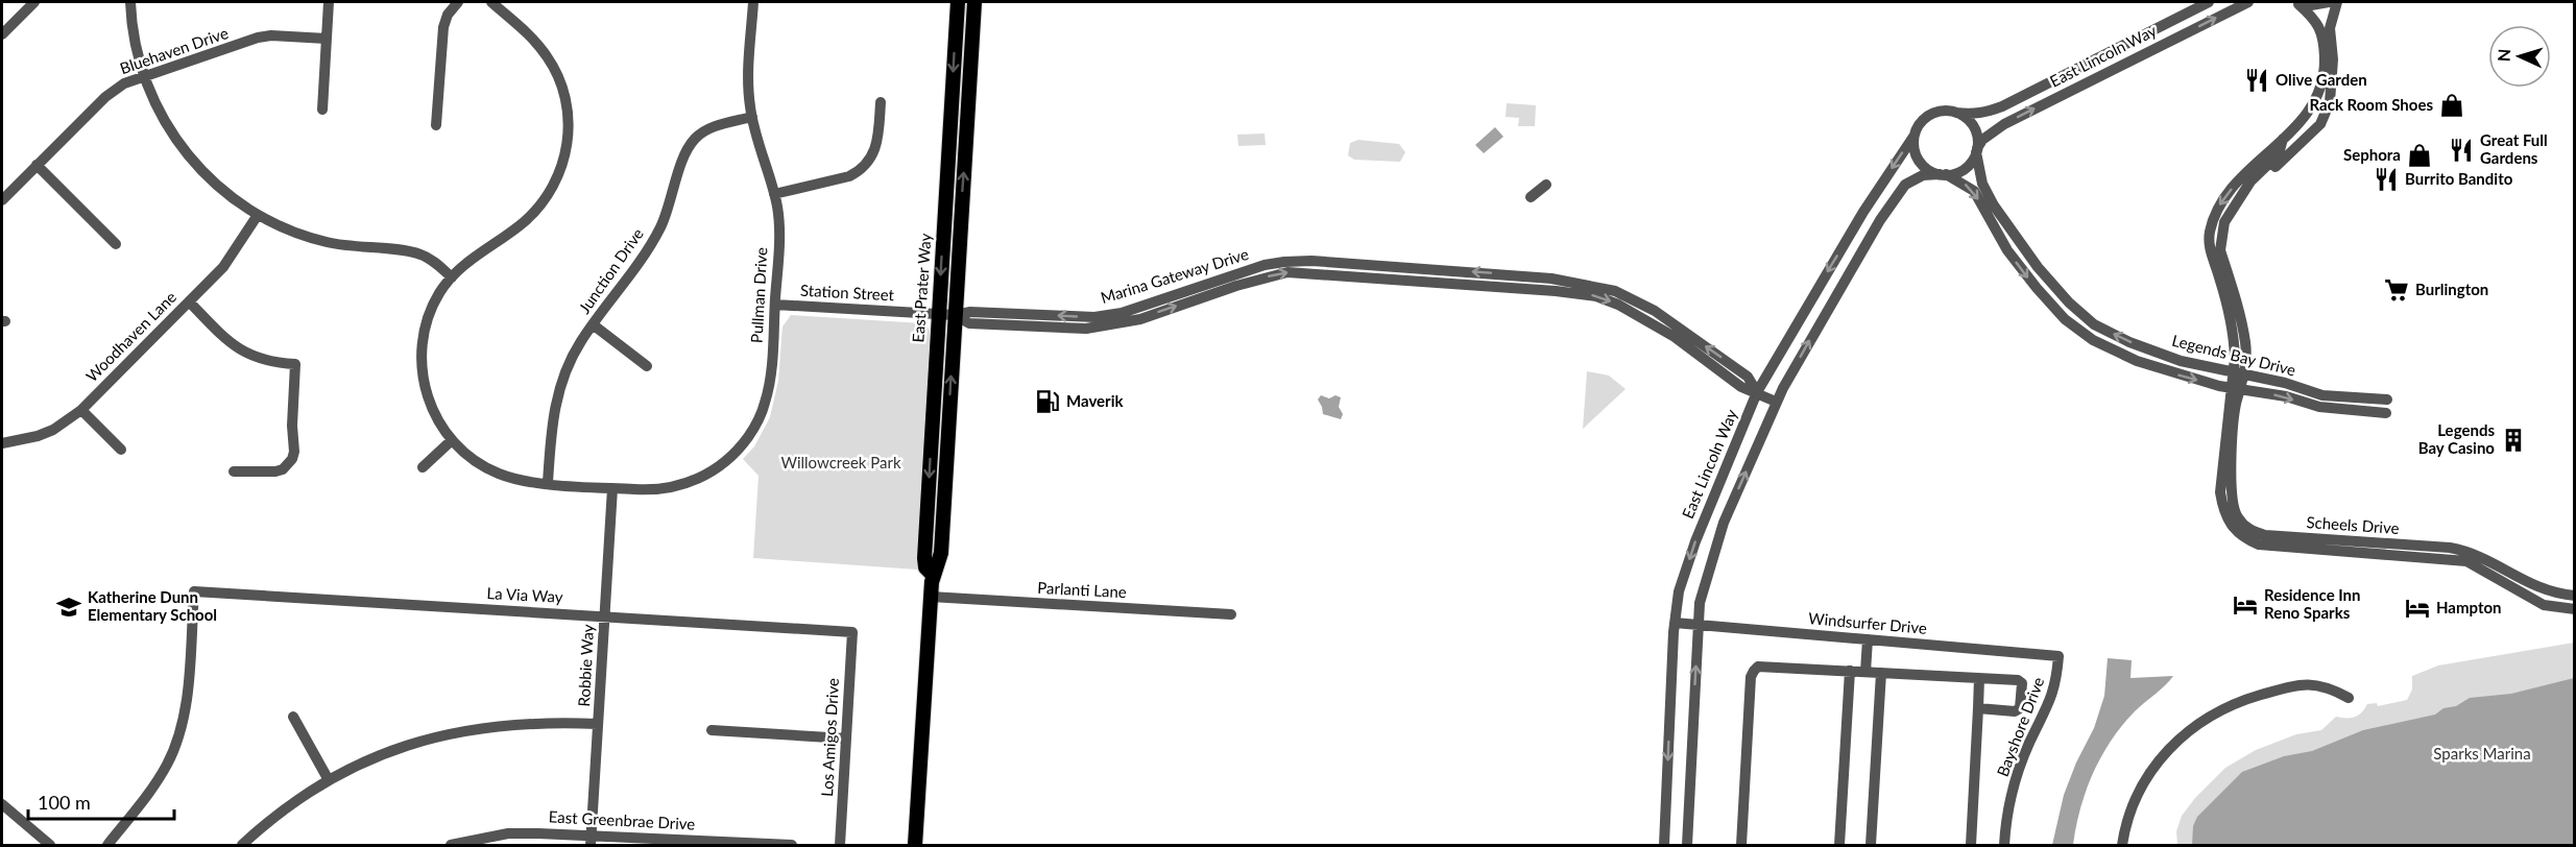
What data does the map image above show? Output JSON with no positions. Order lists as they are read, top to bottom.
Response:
{
  "streets": {
    "main road": ["East Prater Way"],
    "street": [
      "Bluehaven Drive",
      "East Lincoln Way",
      "Junction Drive",
      "Marina Gateway Drive",
      "Station Street",
      "Pullman Drive",
      "Woodhaven Lane",
      "Legends Bay Drive",
      "Scheels Drive",
      "Parlanti Lane",
      "La Via Way",
      "Windsurfer Drive",
      "Robbie Way",
      "Bayshore Drive",
      "Los Amigos Drive",
      "East Greenbrae Drive"
    ]
  },
  "crossings": [
    ["East Lincoln Way", "Marina Gateway Drive"],
    ["East Lincoln Way", "Legends Bay Drive"],
    ["East Lincoln Way", "Windsurfer Drive"],
    ["Junction Drive", "Pullman Drive"],
    ["Marina Gateway Drive", "East Prater Way"],
    ["Marina Gateway Drive", "Station Street"],
    ["East Prater Way", "Station Street"],
    ["East Prater Way", "Parlanti Lane"],
    ["Station Street", "Pullman Drive"],
    ["Pullman Drive", "Robbie Way"],
    ["Legends Bay Drive", "Scheels Drive"],
    ["La Via Way", "Robbie Way"],
    ["La Via Way", "Los Amigos Drive"],
    ["Windsurfer Drive", "Bayshore Drive"],
    ["Robbie Way", "East Greenbrae Drive"]
  ],
  "parks": ["Willowcreek Park", "Sparks Marina"],
  "places": {
    "restaurant": ["Olive Garden", "Great Full Gardens", "Burrito Bandito"],
    "shop": ["Rack Room Shoes", "Sephora"],
    "supermarket": ["Burlington"],
    "fuel station": ["Maverik"],
    "building": ["Legends Bay Casino"],
    "hotel": ["Residence Inn Reno Sparks", "Hampton"],
    "school or university": ["Katherine Dunn Elementary School"]
  },
  "scale_bar": "100 m",
  "north": "left"
}
